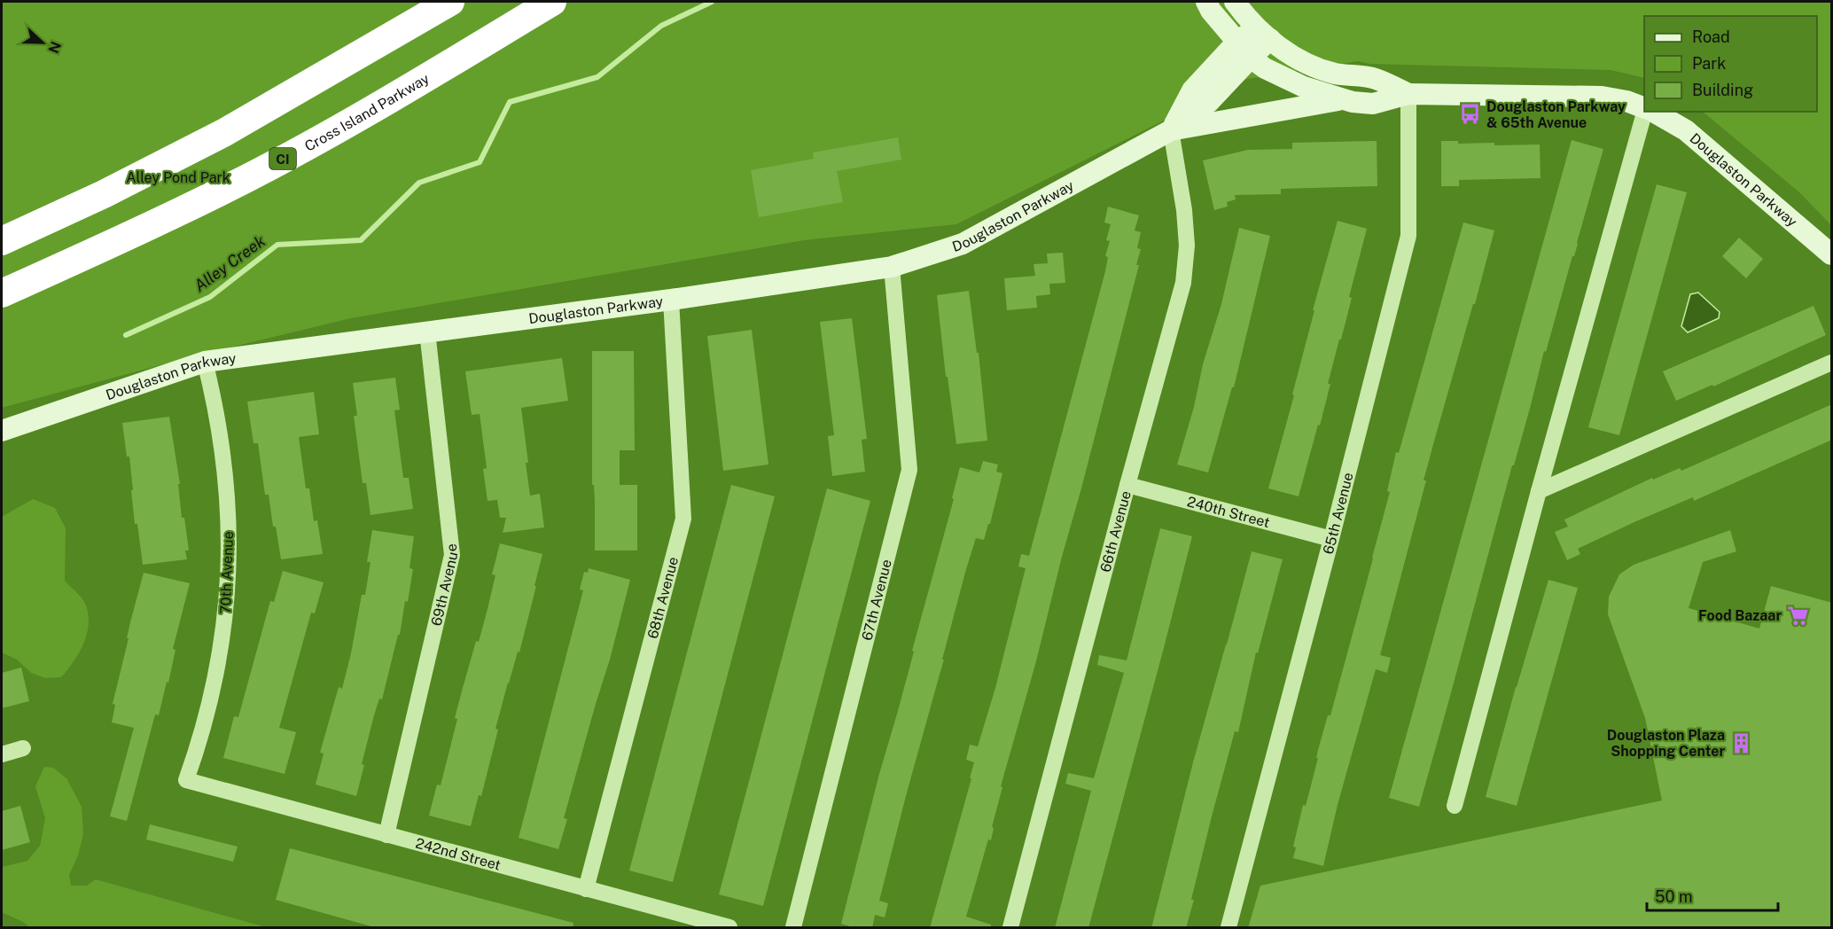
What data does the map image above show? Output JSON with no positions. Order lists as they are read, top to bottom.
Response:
{
  "streets": {
    "highway": ["Cross Island Parkway", "CI"],
    "main road": ["Douglaston Parkway"],
    "street": [
      "240th Street",
      "65th Avenue",
      "66th Avenue",
      "70th Avenue",
      "69th Avenue",
      "68th Avenue",
      "67th Avenue",
      "242nd Street"
    ]
  },
  "crossings": [
    ["Douglaston Parkway", "65th Avenue"],
    ["Douglaston Parkway", "66th Avenue"],
    ["Douglaston Parkway", "70th Avenue"],
    ["Douglaston Parkway", "69th Avenue"],
    ["Douglaston Parkway", "68th Avenue"],
    ["Douglaston Parkway", "67th Avenue"],
    ["240th Street", "65th Avenue"],
    ["240th Street", "66th Avenue"],
    ["70th Avenue", "242nd Street"],
    ["69th Avenue", "242nd Street"],
    ["68th Avenue", "242nd Street"]
  ],
  "water": ["Alley Creek"],
  "parks": ["Alley Pond Park"],
  "places": {
    "bus stop": ["Douglaston Parkway & 65th Avenue"],
    "supermarket": ["Food Bazaar"],
    "building": ["Douglaston Plaza Shopping Center"]
  },
  "legend": ["Road", "Park", "Building"],
  "scale_bar": "50 m",
  "north": "right"
}
